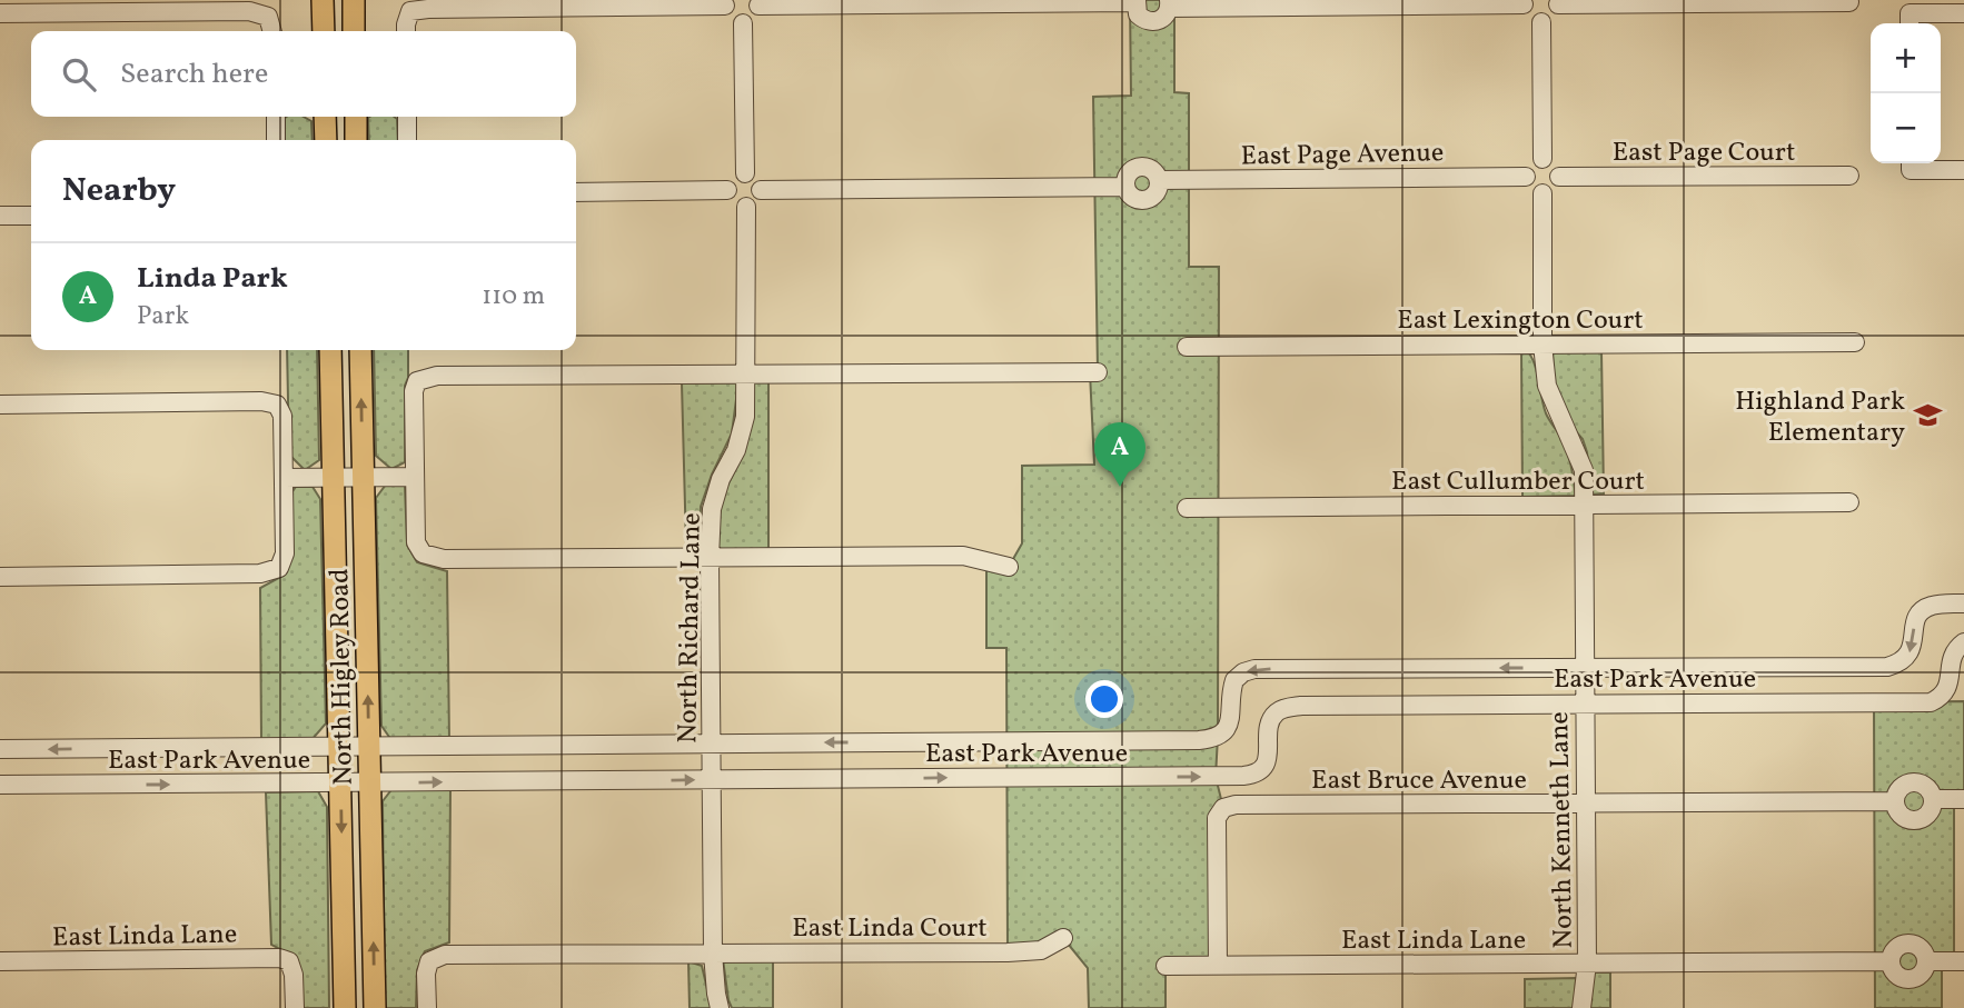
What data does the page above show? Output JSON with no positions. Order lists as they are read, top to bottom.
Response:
{
  "streets": {
    "main road": ["North Higley Road"],
    "street": [
      "East Page Court",
      "East Page Avenue",
      "East Lexington Court",
      "East Cullumber Court",
      "North Richard Lane",
      "East Park Avenue",
      "East Bruce Avenue",
      "North Kenneth Lane",
      "East Linda Court",
      "East Linda Lane"
    ]
  },
  "crossings": [
    ["East Page Court", "East Page Avenue"],
    ["East Page Court", "North Kenneth Lane"],
    ["East Page Avenue", "North Richard Lane"],
    ["East Page Avenue", "North Kenneth Lane"],
    ["East Lexington Court", "North Kenneth Lane"],
    ["East Cullumber Court", "North Kenneth Lane"],
    ["North Richard Lane", "East Park Avenue"],
    ["North Richard Lane", "East Linda Court"],
    ["North Higley Road", "East Park Avenue"],
    ["East Park Avenue", "North Kenneth Lane"],
    ["East Bruce Avenue", "North Kenneth Lane"],
    ["East Bruce Avenue", "East Linda Lane"],
    ["North Kenneth Lane", "East Linda Lane"]
  ],
  "places": {
    "school or university": ["Highland Park Elementary"]
  },
  "page": {
    "map_buttons": ["+", "−"],
    "search": "Search here",
    "heading": "Nearby",
    "list": [
      {
        "mark": "A",
        "name": "Linda Park",
        "note": "Park",
        "value": "110 m"
      }
    ],
    "pins": "A"
  }
}
